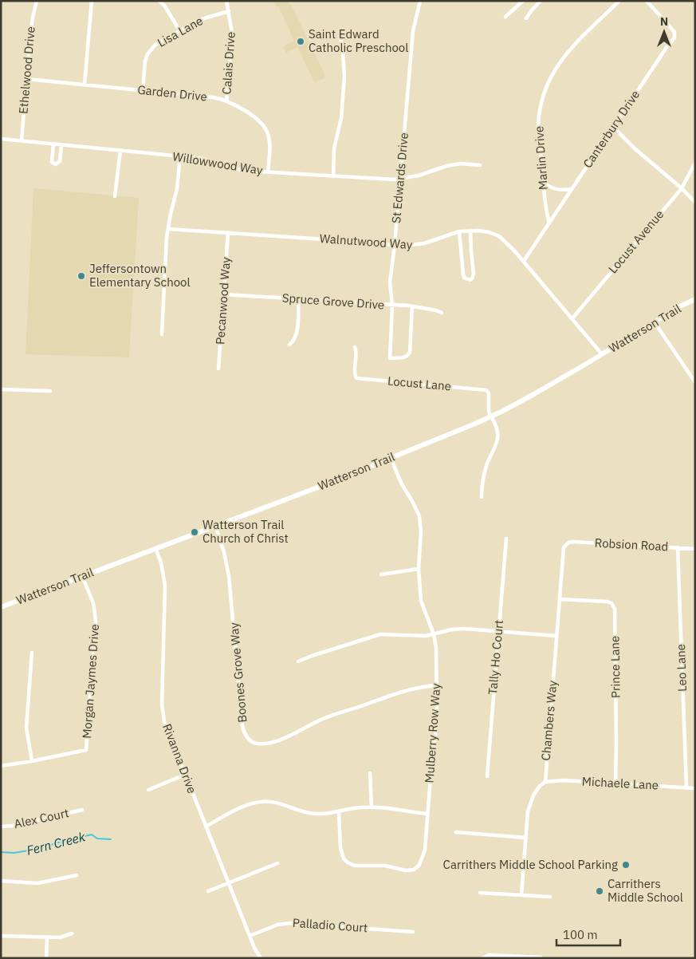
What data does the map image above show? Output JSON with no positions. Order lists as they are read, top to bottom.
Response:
{
  "streets": {
    "main road": ["Watterson Trail"],
    "street": [
      "Lisa Lane",
      "Calais Drive",
      "Ethelwood Drive",
      "Garden Drive",
      "Canterbury Drive",
      "Marlin Drive",
      "Willowwood Way",
      "St Edwards Drive",
      "Walnutwood Way",
      "Locust Avenue",
      "Pecanwood Way",
      "Spruce Grove Drive",
      "Locust Lane",
      "Robsion Road",
      "Tally Ho Court",
      "Prince Lane",
      "Leo Lane",
      "Boones Grove Way",
      "Morgan Jaymes Drive",
      "Chambers Way",
      "Mulberry Row Way",
      "Rivanna Drive",
      "Michaele Lane",
      "Alex Court",
      "Palladio Court"
    ]
  },
  "crossings": [
    ["Lisa Lane", "Calais Drive"],
    ["Lisa Lane", "Garden Drive"],
    ["Calais Drive", "Garden Drive"],
    ["Ethelwood Drive", "Garden Drive"],
    ["Ethelwood Drive", "Willowwood Way"],
    ["Garden Drive", "Willowwood Way"],
    ["Canterbury Drive", "Marlin Drive"],
    ["Canterbury Drive", "Walnutwood Way"],
    ["Willowwood Way", "St Edwards Drive"],
    ["St Edwards Drive", "Walnutwood Way"],
    ["St Edwards Drive", "Spruce Grove Drive"],
    ["Walnutwood Way", "Locust Avenue"],
    ["Walnutwood Way", "Pecanwood Way"],
    ["Walnutwood Way", "Watterson Trail"],
    ["Pecanwood Way", "Spruce Grove Drive"],
    ["Watterson Trail", "Locust Lane"],
    ["Watterson Trail", "Boones Grove Way"],
    ["Watterson Trail", "Morgan Jaymes Drive"],
    ["Watterson Trail", "Mulberry Row Way"],
    ["Watterson Trail", "Rivanna Drive"],
    ["Robsion Road", "Leo Lane"],
    ["Robsion Road", "Chambers Way"],
    ["Prince Lane", "Chambers Way"],
    ["Prince Lane", "Michaele Lane"],
    ["Leo Lane", "Michaele Lane"],
    ["Boones Grove Way", "Mulberry Row Way"],
    ["Chambers Way", "Michaele Lane"],
    ["Rivanna Drive", "Palladio Court"]
  ],
  "water": ["Fern Creek"],
  "places": [
    "Saint Edward Catholic Preschool",
    "Jeffersontown Elementary School",
    "Watterson Trail Church of Christ",
    "Carrithers Middle School Parking",
    "Carrithers Middle School"
  ],
  "scale_bar": "100 m",
  "north": "top"
}
